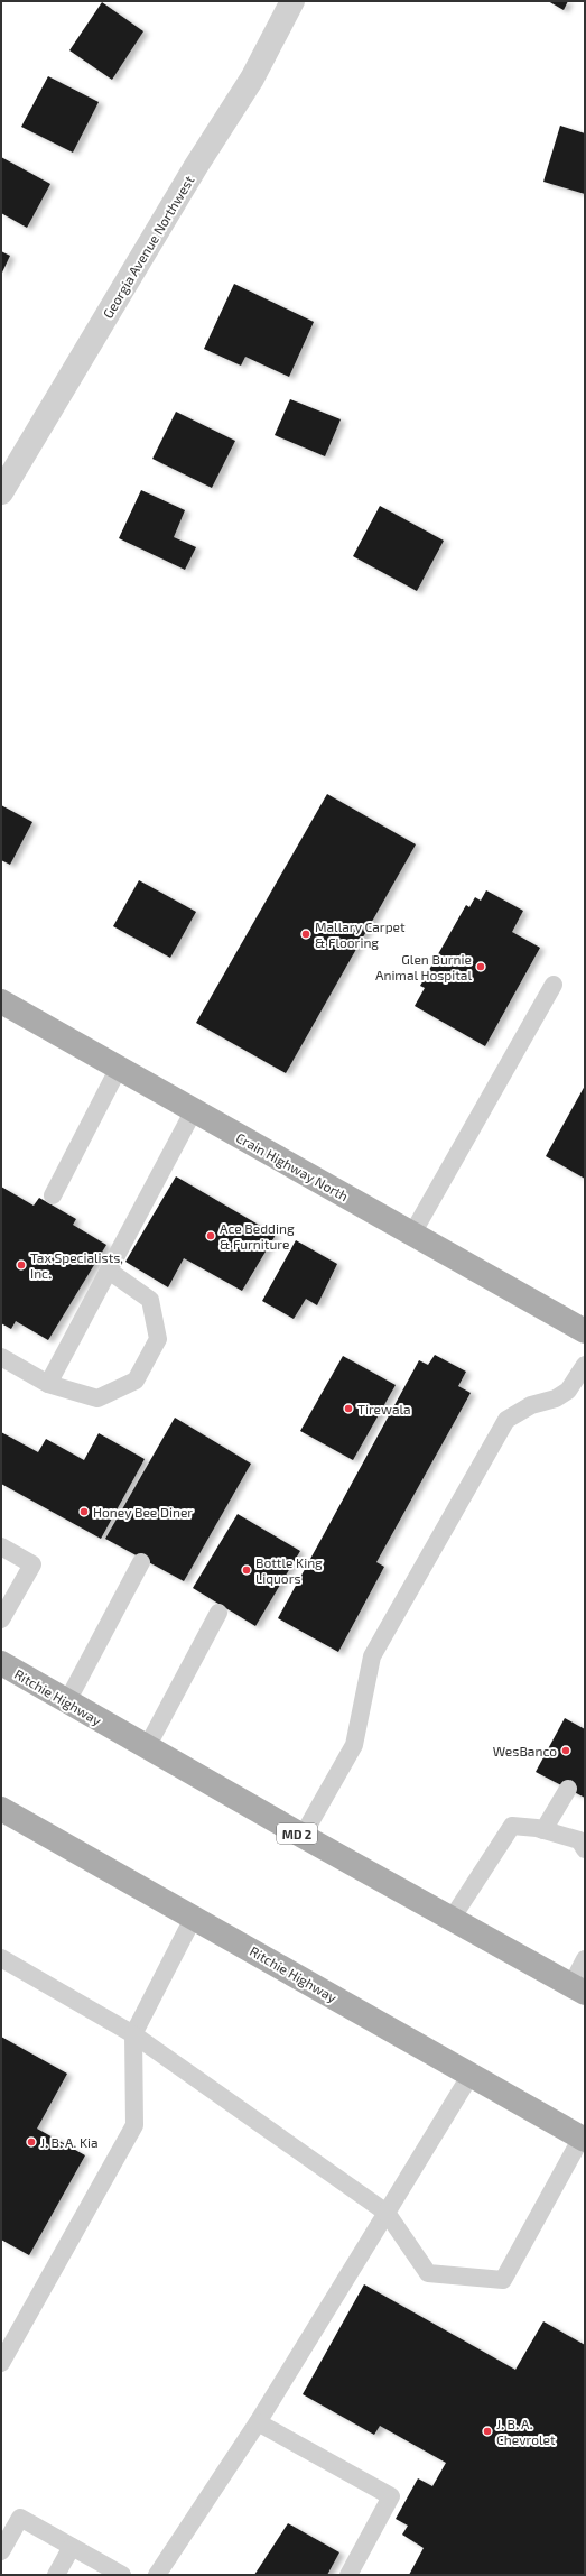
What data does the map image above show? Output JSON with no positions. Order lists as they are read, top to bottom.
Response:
{
  "streets": {
    "main road": ["Crain Highway North", "Ritchie Highway", "MD 2"],
    "street": ["Georgia Avenue Northwest"]
  },
  "places": [
    "Mallary Carpet & Flooring",
    "Glen Burnie Animal Hospital",
    "Ace Bedding & Furniture",
    "Tax Specialists, Inc.",
    "Tirewala",
    "Honey Bee Diner",
    "Bottle King Liquors",
    "WesBanco",
    "J. B. A. Kia",
    "J. B. A. Chevrolet"
  ]
}
